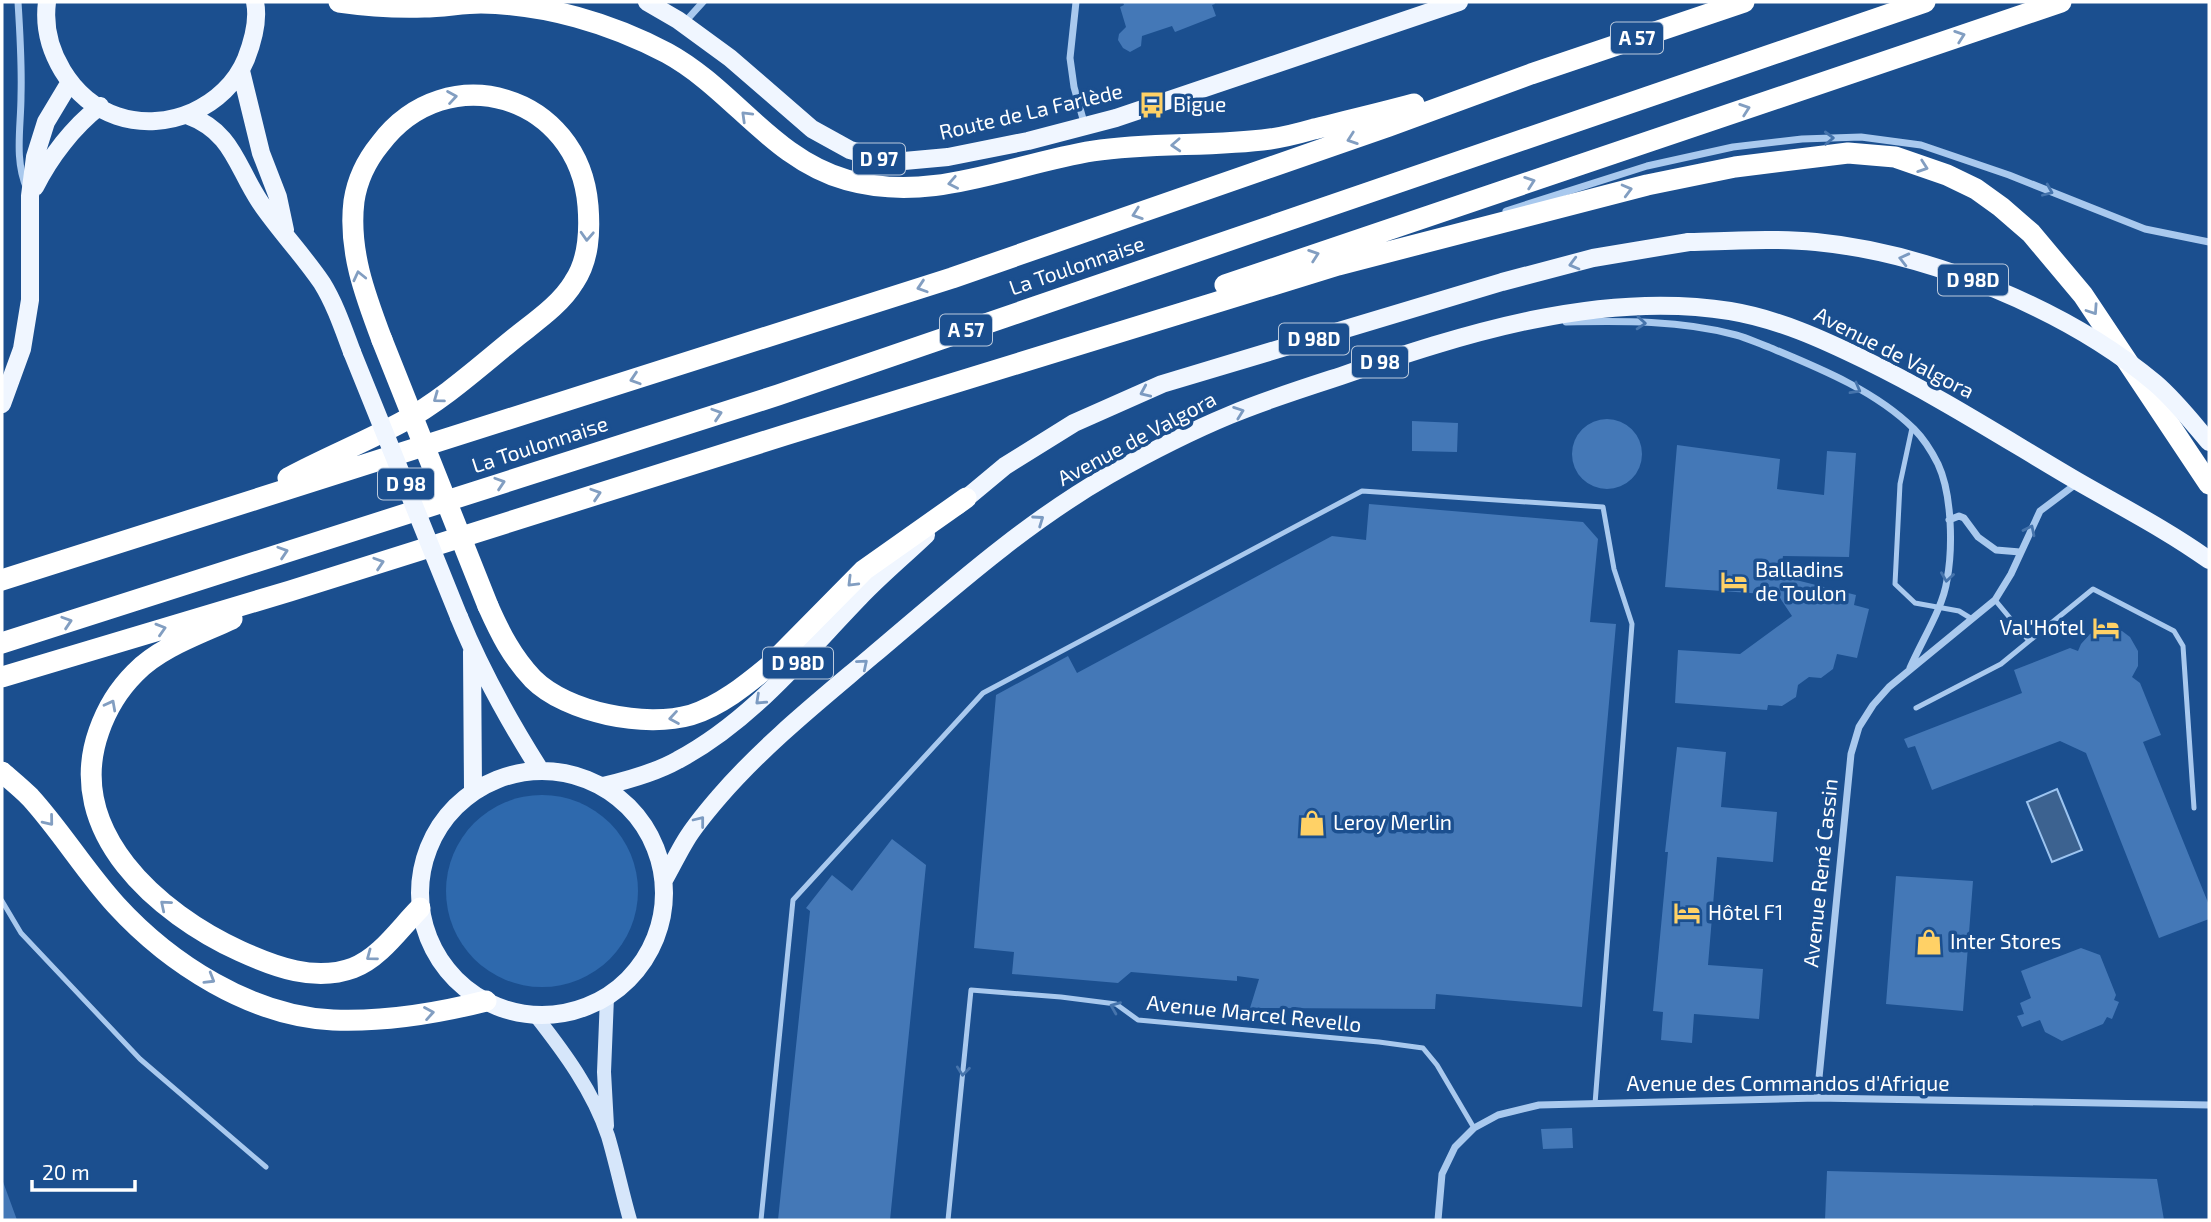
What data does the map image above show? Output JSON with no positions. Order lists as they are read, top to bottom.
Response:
{
  "streets": {
    "highway": ["A 57", "La Toulonnaise"],
    "main road": [
      "Route de La Farlède",
      "D 97",
      "D 98D",
      "Avenue de Valgora",
      "D 98"
    ],
    "street": ["Avenue René Cassin", "Avenue des Commandos d'Afrique"],
    "lane": ["Avenue Marcel Revello"]
  },
  "crossings": [
    ["D 98D", "Avenue de Valgora"],
    ["D 98D", "D 98"],
    ["Avenue de Valgora", "D 98"],
    ["Avenue de Valgora", "Avenue René Cassin"],
    ["Avenue René Cassin", "Avenue des Commandos d'Afrique"],
    ["Avenue Marcel Revello", "Avenue des Commandos d'Afrique"]
  ],
  "places": {
    "bus stop": ["Bigue"],
    "hotel": ["Balladins de Toulon", "Val'Hotel", "Hôtel F1"],
    "shop": ["Leroy Merlin", "Inter Stores"]
  },
  "scale_bar": "20 m"
}
